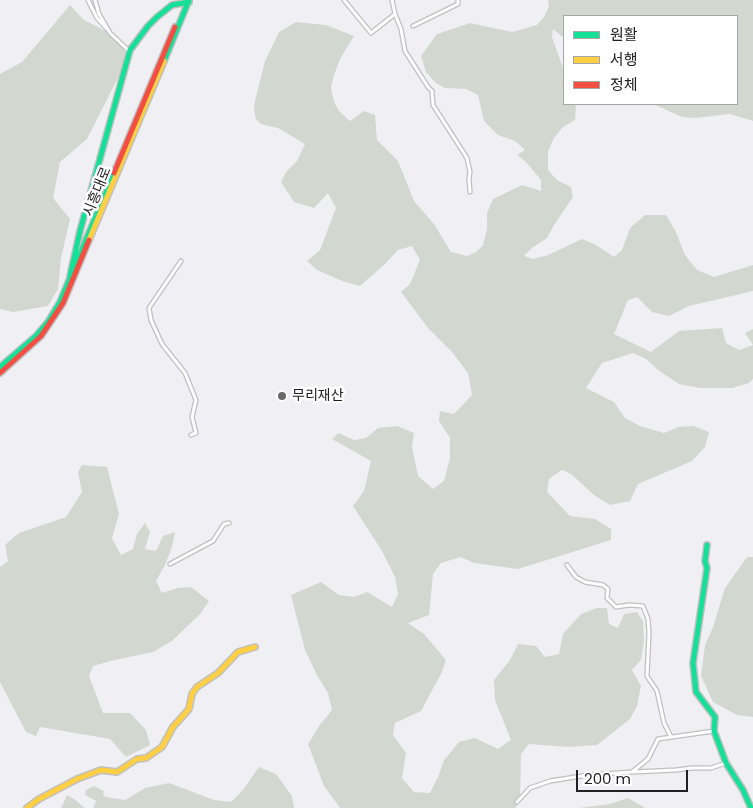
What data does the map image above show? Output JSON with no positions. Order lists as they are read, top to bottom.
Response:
{
  "streets": {
    "street": ["시흥대로"]
  },
  "places": ["무리재산"],
  "legend": ["원활", "서행", "정체"],
  "scale_bar": "200 m"
}
